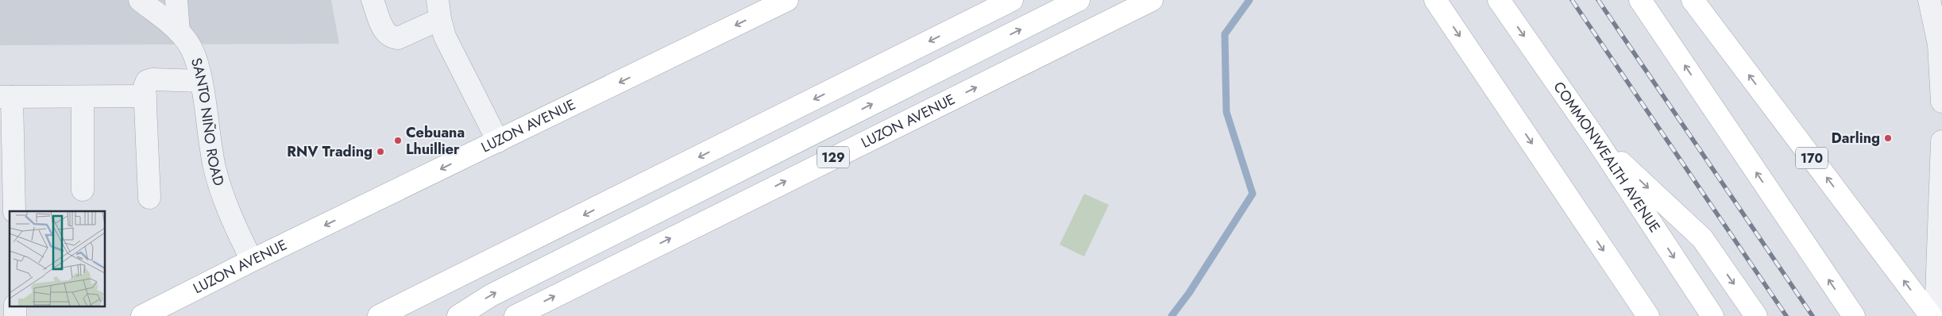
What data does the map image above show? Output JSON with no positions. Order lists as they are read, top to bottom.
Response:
{
  "streets": {
    "main road": [
      "LUZON AVENUE",
      "129",
      "COMMONWEALTH AVENUE",
      "170"
    ],
    "street": ["SANTO NIÑO ROAD"]
  },
  "crossings": [
    ["LUZON AVENUE", "SANTO NIÑO ROAD"]
  ],
  "places": ["Darling", "Cebuana Lhuillier", "RNV Trading"]
}
